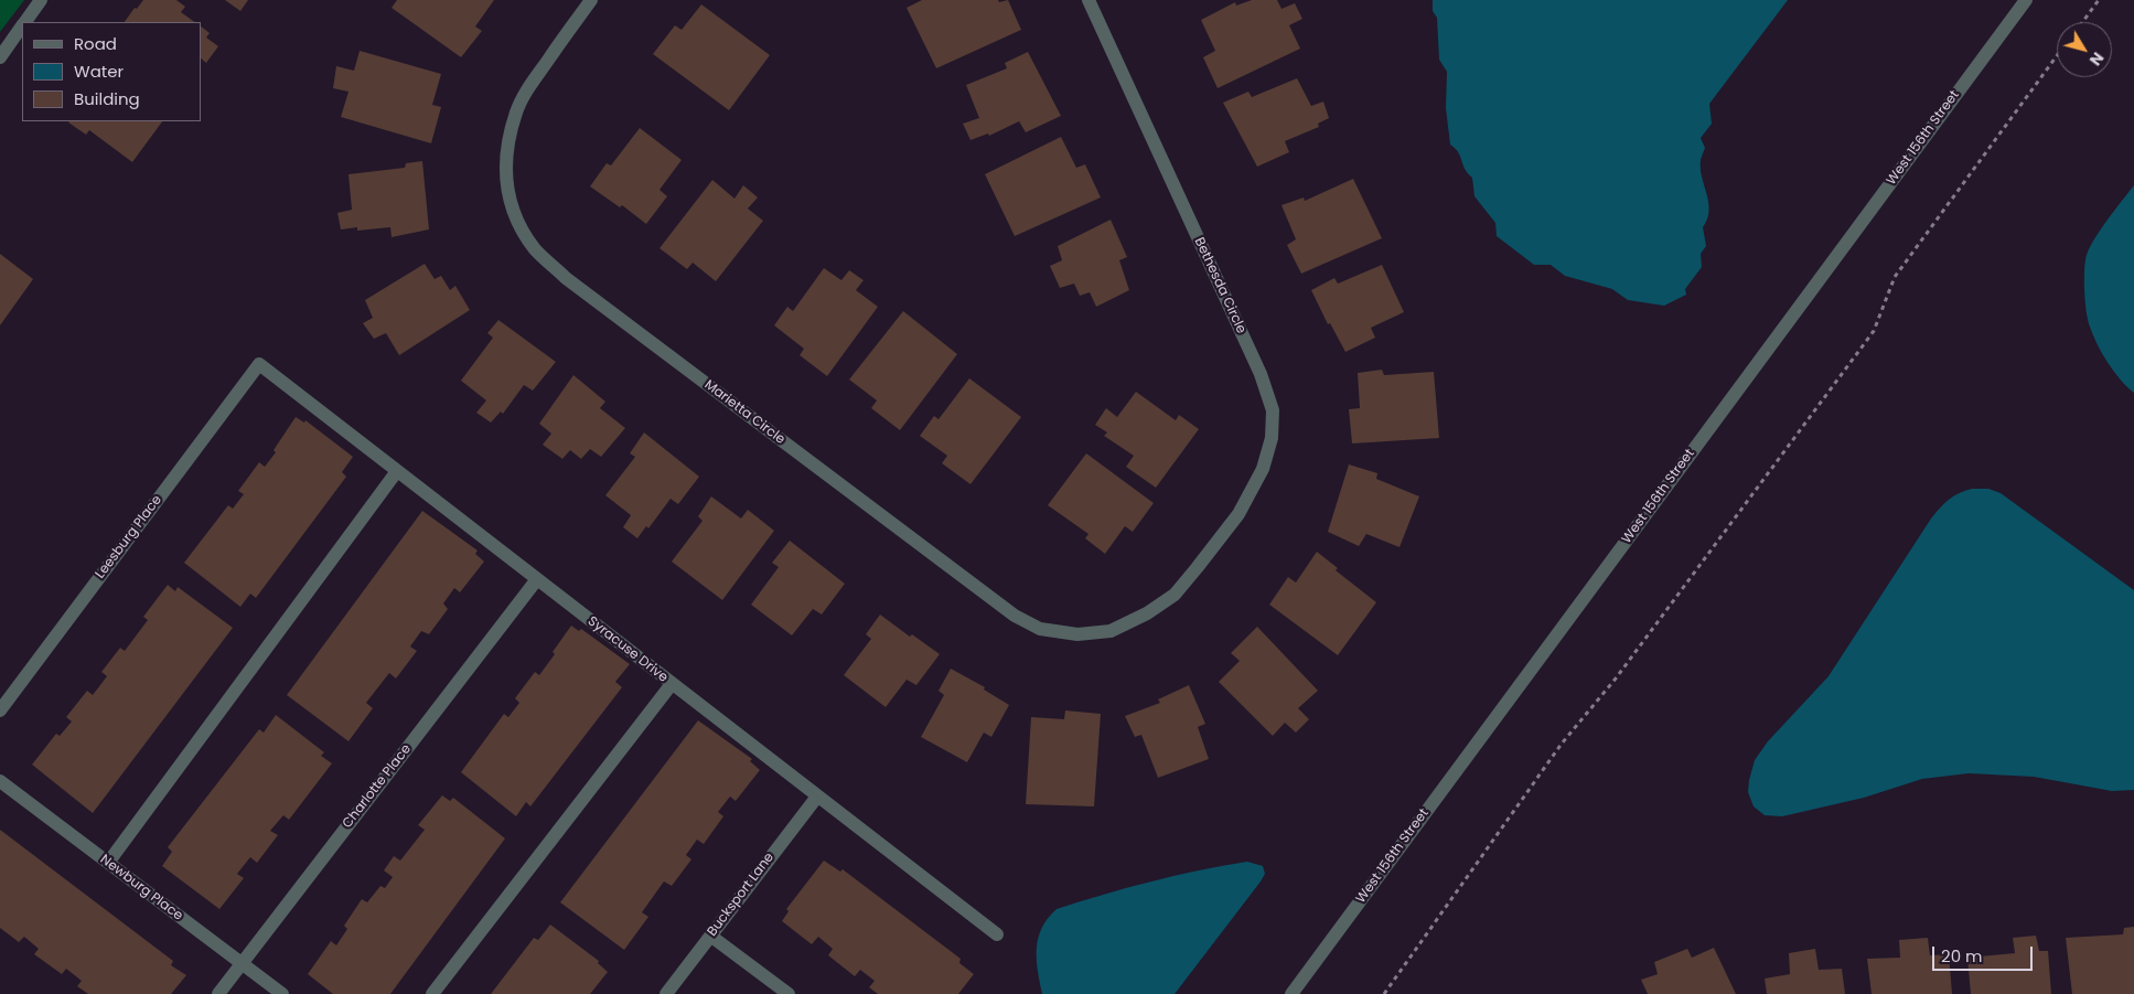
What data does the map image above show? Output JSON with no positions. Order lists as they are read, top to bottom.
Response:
{
  "streets": {
    "street": [
      "West 156th Street",
      "Bethesda Circle",
      "Marietta Circle",
      "Leesburg Place",
      "Syracuse Drive",
      "Charlotte Place",
      "Newburg Place",
      "Bucksport Lane"
    ]
  },
  "crossings": [
    ["Bethesda Circle", "Marietta Circle"],
    ["Leesburg Place", "Syracuse Drive"],
    ["Syracuse Drive", "Charlotte Place"],
    ["Syracuse Drive", "Bucksport Lane"],
    ["Charlotte Place", "Newburg Place"]
  ],
  "legend": ["Road", "Water", "Building"],
  "scale_bar": "20 m",
  "north": "bottom right"
}
